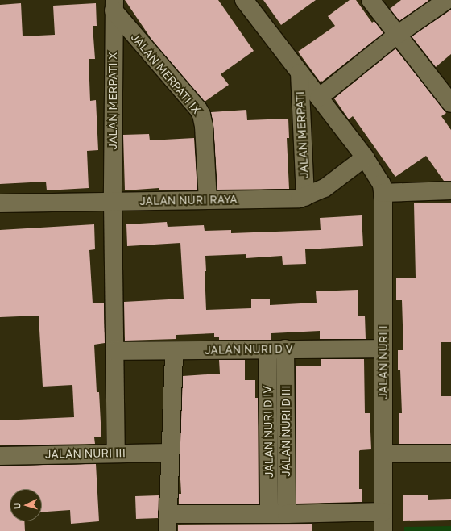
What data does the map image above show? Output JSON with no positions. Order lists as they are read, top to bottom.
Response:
{
  "streets": {
    "street": [
      "JALAN MERPATI IX",
      "JALAN MERPATI X",
      "JALAN MERPATI",
      "JALAN NURI RAYA",
      "JALAN NURI D V",
      "JALAN NURI I",
      "JALAN NURI D III",
      "JALAN NURI D IV",
      "JALAN NURI III"
    ]
  },
  "crossings": [
    ["JALAN MERPATI IX", "JALAN MERPATI X"],
    ["JALAN MERPATI IX", "JALAN NURI RAYA"],
    ["JALAN MERPATI X", "JALAN NURI RAYA"],
    ["JALAN MERPATI X", "JALAN NURI D V"],
    ["JALAN MERPATI X", "JALAN NURI III"],
    ["JALAN MERPATI", "JALAN NURI RAYA"],
    ["JALAN MERPATI", "JALAN NURI I"],
    ["JALAN NURI RAYA", "JALAN NURI I"],
    ["JALAN NURI D V", "JALAN NURI I"],
    ["JALAN NURI D V", "JALAN NURI D III"],
    ["JALAN NURI D V", "JALAN NURI D IV"]
  ],
  "north": "left"
}
